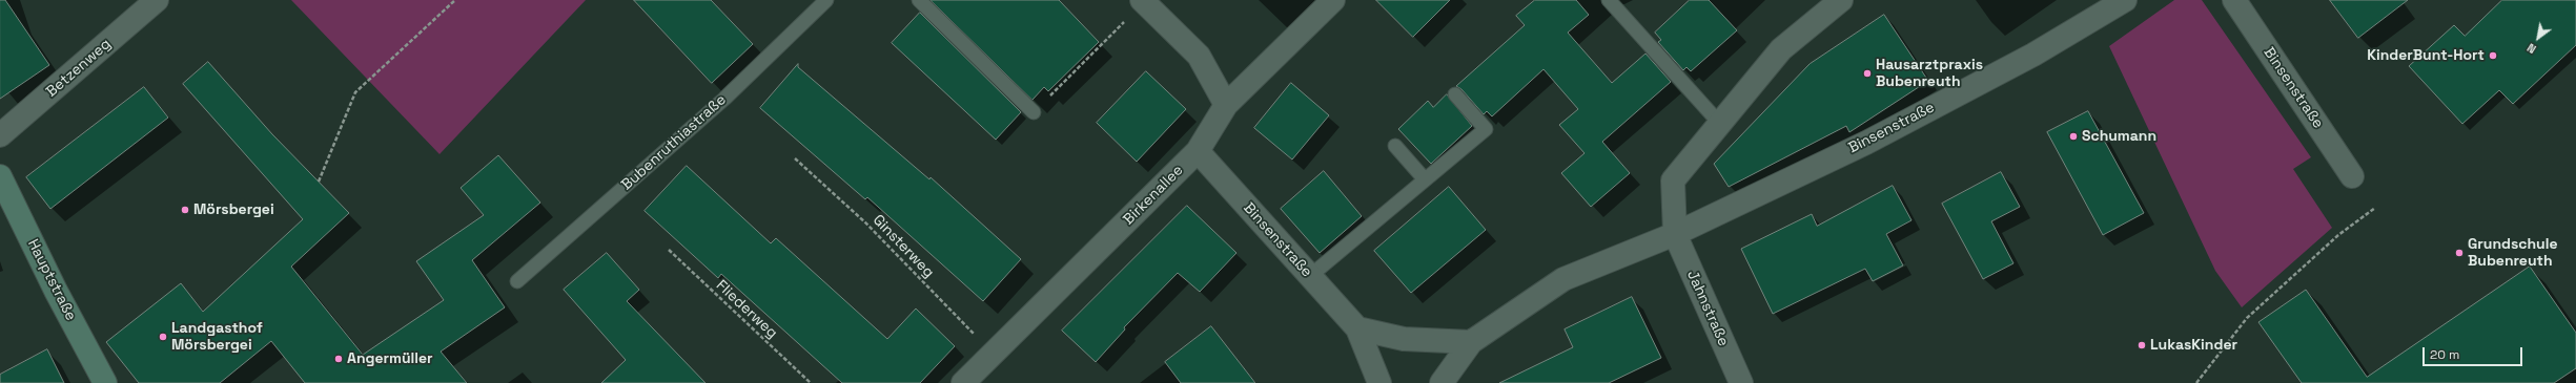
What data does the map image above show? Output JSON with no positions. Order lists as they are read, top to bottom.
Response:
{
  "streets": {
    "street": [
      "Betzenweg",
      "Binsenstraße",
      "Birkenallee",
      "Hauptstraße",
      "Jahnstraße"
    ],
    "lane": ["Bubenruthiastraße"],
    "path": ["Ginsterweg", "Fliederweg"]
  },
  "crossings": [
    ["Binsenstraße", "Birkenallee"],
    ["Binsenstraße", "Jahnstraße"],
    ["Birkenallee", "Ginsterweg"]
  ],
  "places": [
    "KinderBunt-Hort",
    "Hausarztpraxis Bubenreuth",
    "Schumann",
    "Mörsbergei",
    "Grundschule Bubenreuth",
    "Landgasthof Mörsbergei",
    "LukasKinder",
    "Angermüller"
  ],
  "scale_bar": "20 m",
  "north": "bottom left"
}
